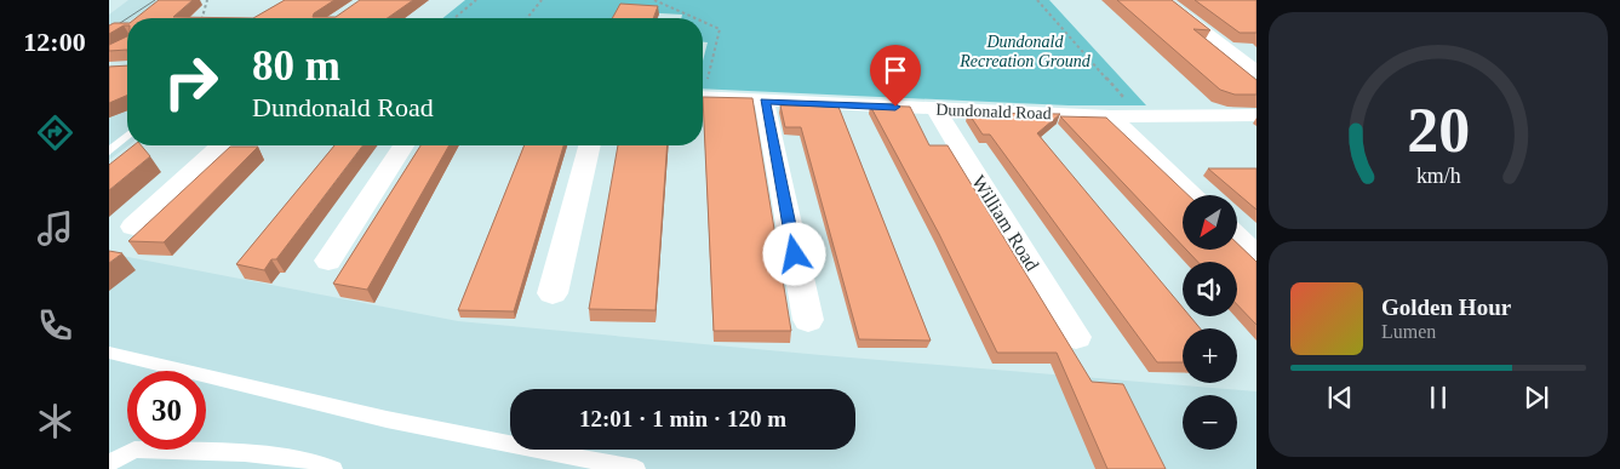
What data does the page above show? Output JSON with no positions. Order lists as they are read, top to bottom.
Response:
{
  "streets": {
    "street": ["Dundonald Road", "William Road"]
  },
  "crossings": [
    ["Dundonald Road", "William Road"]
  ],
  "parks": ["Dundonald Recreation Ground"],
  "north": "bottom left",
  "page": {
    "tabs": "12:00",
    "turn": ["80 m", "Dundonald Road"],
    "map_buttons": ["+", "−"],
    "song": ["Golden Hour", "Lumen"],
    "limit": "30",
    "trip": "12:01 · 1 min · 120 m",
    "gauge": ["20", "km/h"]
  }
}
